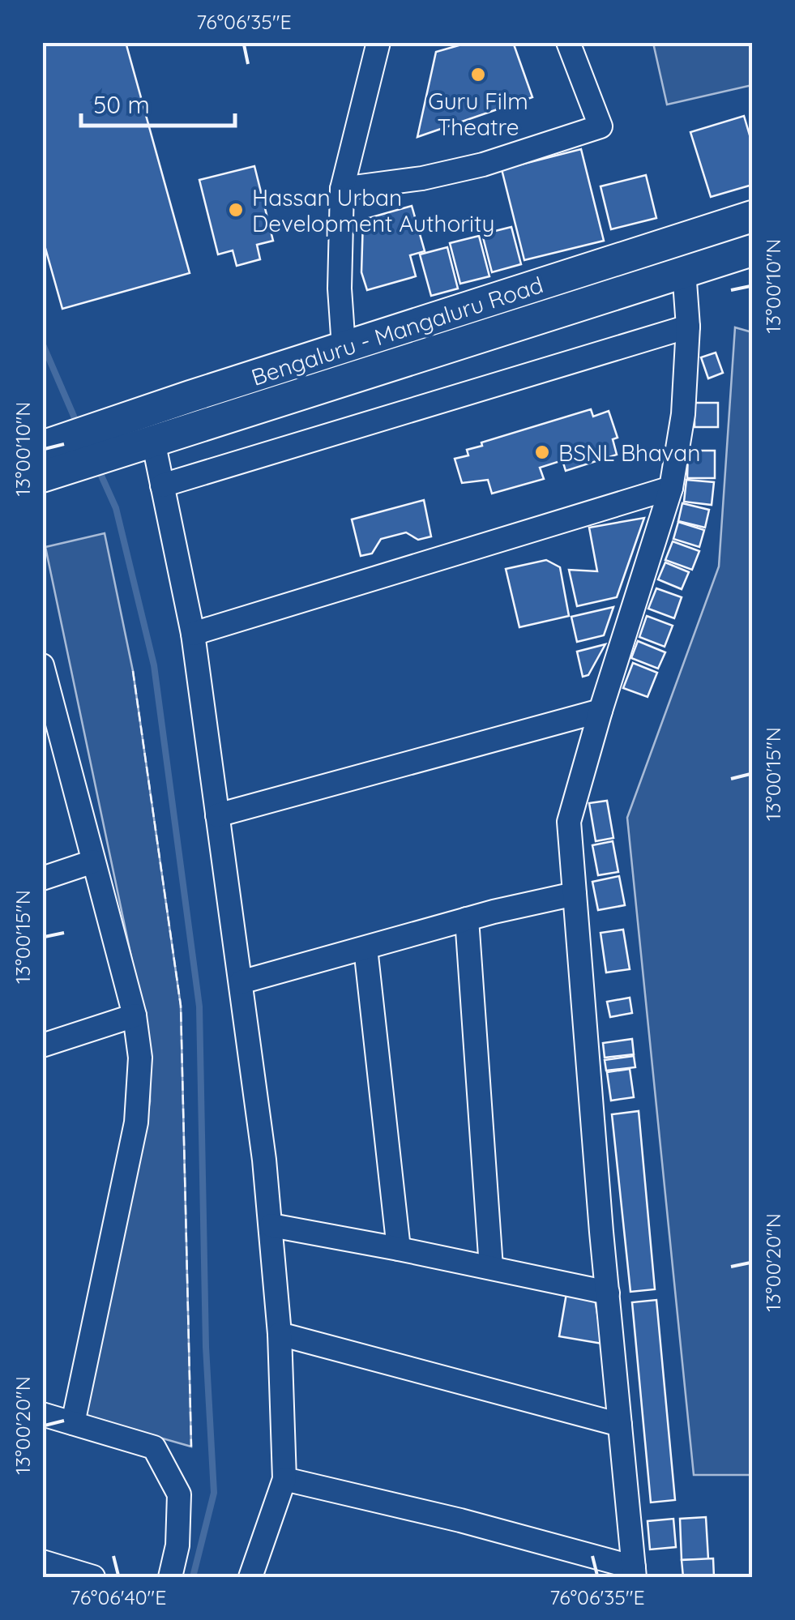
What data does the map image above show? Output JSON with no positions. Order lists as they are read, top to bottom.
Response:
{
  "streets": {
    "main road": ["Bengaluru - Mangaluru Road"]
  },
  "places": ["Guru Film Theatre", "Hassan Urban Development Authority", "BSNL Bhavan"],
  "scale_bar": "50 m",
  "coordinates": [
    "76°06'35\"E",
    "13°00'10\"N",
    "13°00'15\"N",
    "13°00'20\"N",
    "76°06'40\"E"
  ]
}
